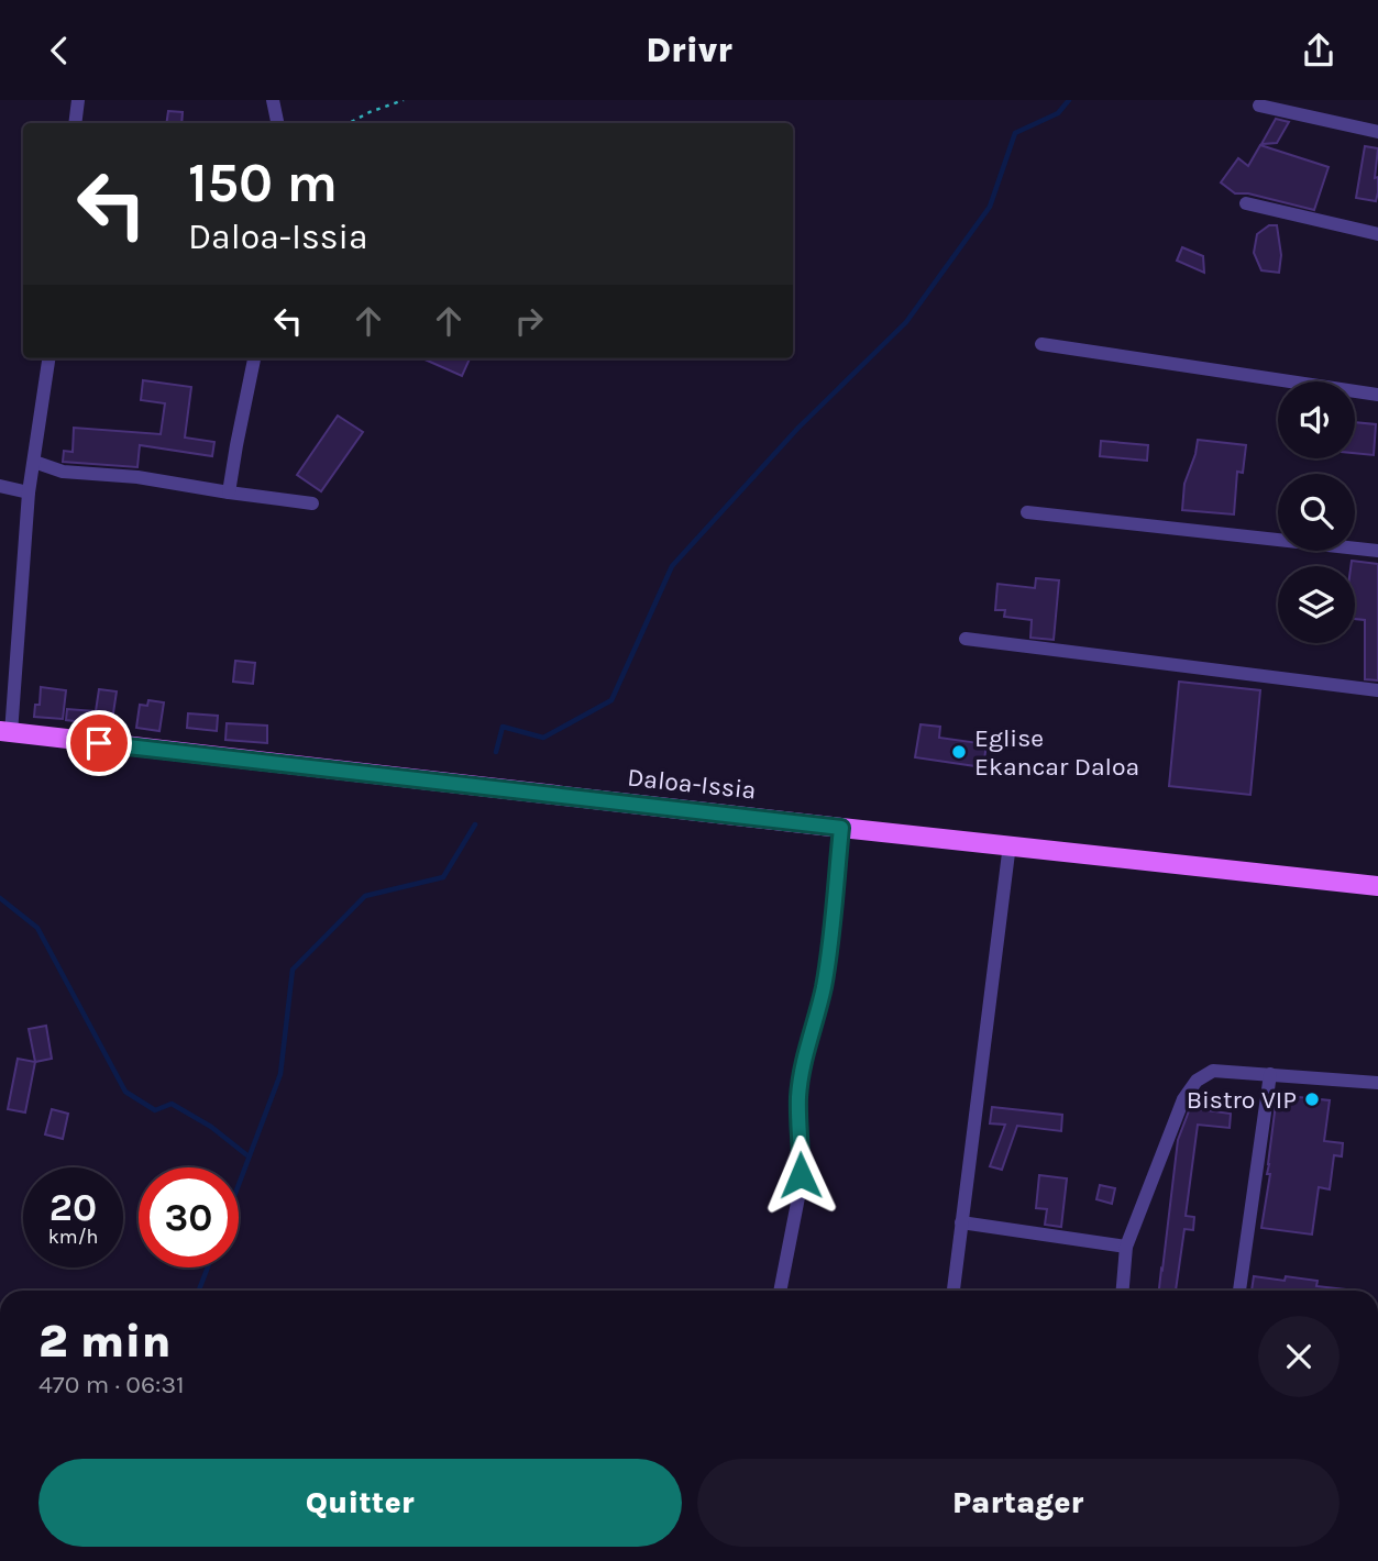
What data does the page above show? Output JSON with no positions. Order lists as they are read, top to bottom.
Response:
{
  "streets": {
    "main road": ["Daloa-Issia"]
  },
  "places": ["Eglise Ekancar Daloa", "Bistro VIP"],
  "page": {
    "header": "Drivr",
    "turn": ["150 m", "Daloa-Issia"],
    "speed": "20 km/h",
    "limit": "30",
    "heading": ["2 min", "470 m · 06:31"],
    "buttons": ["Quitter", "Partager"]
  }
}
